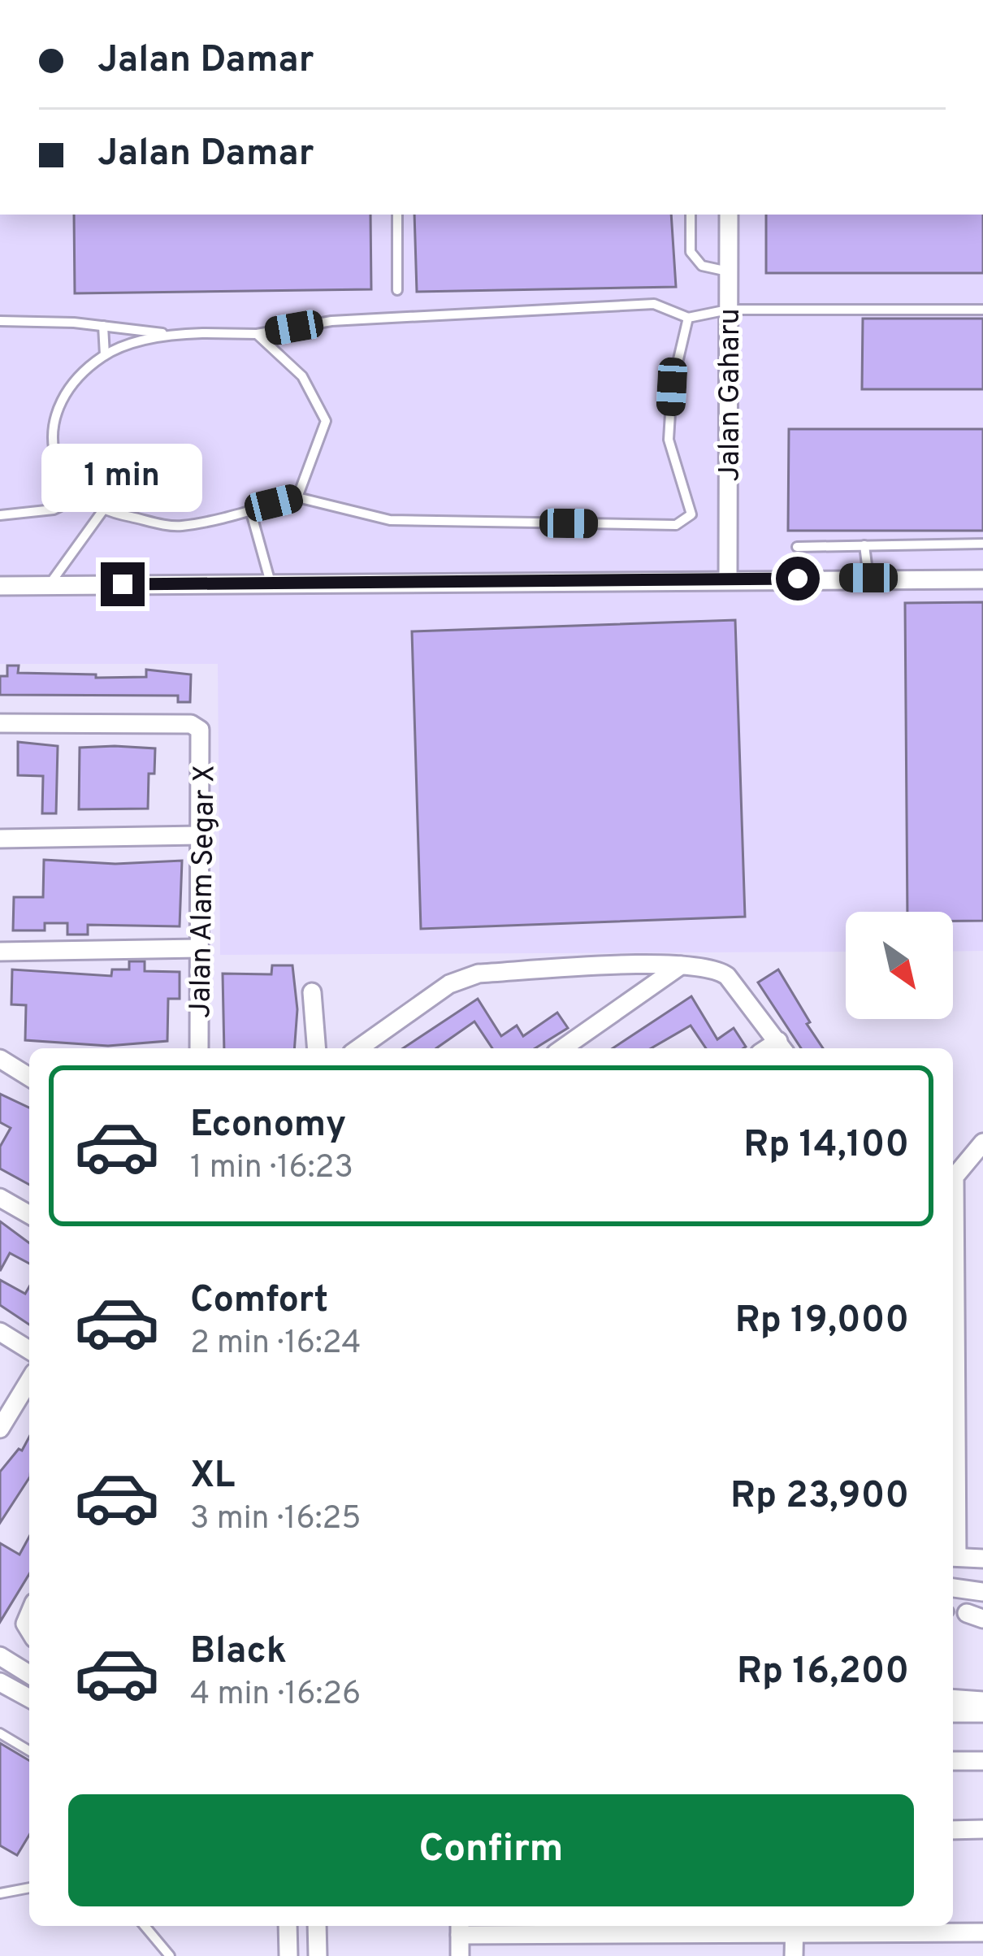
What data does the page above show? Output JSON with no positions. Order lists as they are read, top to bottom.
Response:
{
  "streets": {
    "street": ["Jalan Gaharu", "Jalan Alam Segar X"]
  },
  "north": "bottom right",
  "page": {
    "banner": ["Jalan Damar", "Jalan Damar"],
    "bubble": "1 min",
    "list": [
      {
        "name": "Economy",
        "note": "1 min · 16:23",
        "value": "Rp 14,100"
      },
      {
        "name": "Comfort",
        "note": "2 min · 16:24",
        "value": "Rp 19,000"
      },
      {
        "name": "XL",
        "note": "3 min · 16:25",
        "value": "Rp 23,900"
      },
      {
        "name": "Black",
        "note": "4 min · 16:26",
        "value": "Rp 16,200"
      }
    ],
    "buttons": "Confirm"
  }
}
